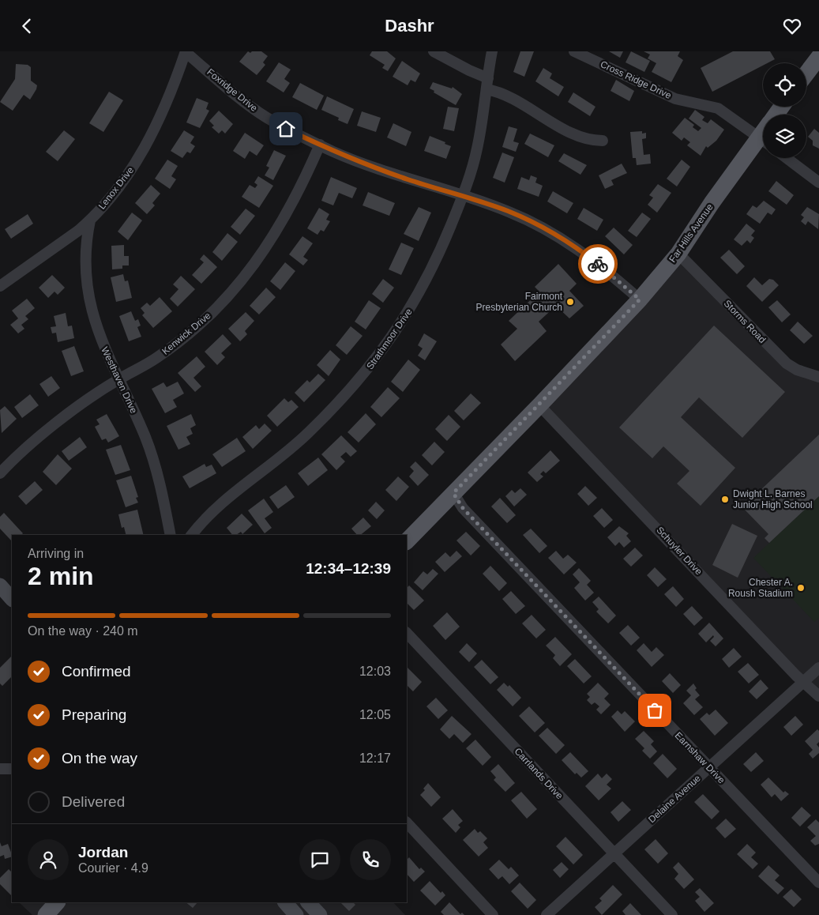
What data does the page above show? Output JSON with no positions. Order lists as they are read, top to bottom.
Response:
{
  "streets": {
    "main road": ["Far Hills Avenue"],
    "street": [
      "Cross Ridge Drive",
      "Foxridge Drive",
      "Lenox Drive",
      "Storms Road",
      "Kenwick Drive",
      "Strathmoor Drive",
      "Westhaven Drive",
      "Schuyler Drive",
      "Earnshaw Drive",
      "Carrlands Drive",
      "Delaine Avenue"
    ]
  },
  "crossings": [
    ["Foxridge Drive", "Lenox Drive"],
    ["Foxridge Drive", "Far Hills Avenue"],
    ["Foxridge Drive", "Kenwick Drive"],
    ["Foxridge Drive", "Strathmoor Drive"],
    ["Lenox Drive", "Westhaven Drive"],
    ["Far Hills Avenue", "Storms Road"],
    ["Far Hills Avenue", "Schuyler Drive"],
    ["Far Hills Avenue", "Earnshaw Drive"],
    ["Kenwick Drive", "Westhaven Drive"],
    ["Schuyler Drive", "Delaine Avenue"],
    ["Earnshaw Drive", "Delaine Avenue"],
    ["Carrlands Drive", "Delaine Avenue"]
  ],
  "places": ["Fairmont Presbyterian Church", "Dwight L. Barnes Junior High School", "Chester A. Roush Stadium"],
  "page": {
    "header": "Dashr",
    "heading": ["2 min", "Arriving in", "12:34–12:39"],
    "panel": ["Jordan", "Courier · 4.9"],
    "bar": "On the way · 240 m",
    "list": [
      ["Confirmed", "12:03"],
      ["Preparing", "12:05"],
      ["On the way", "12:17"],
      "Delivered"
    ]
  }
}
